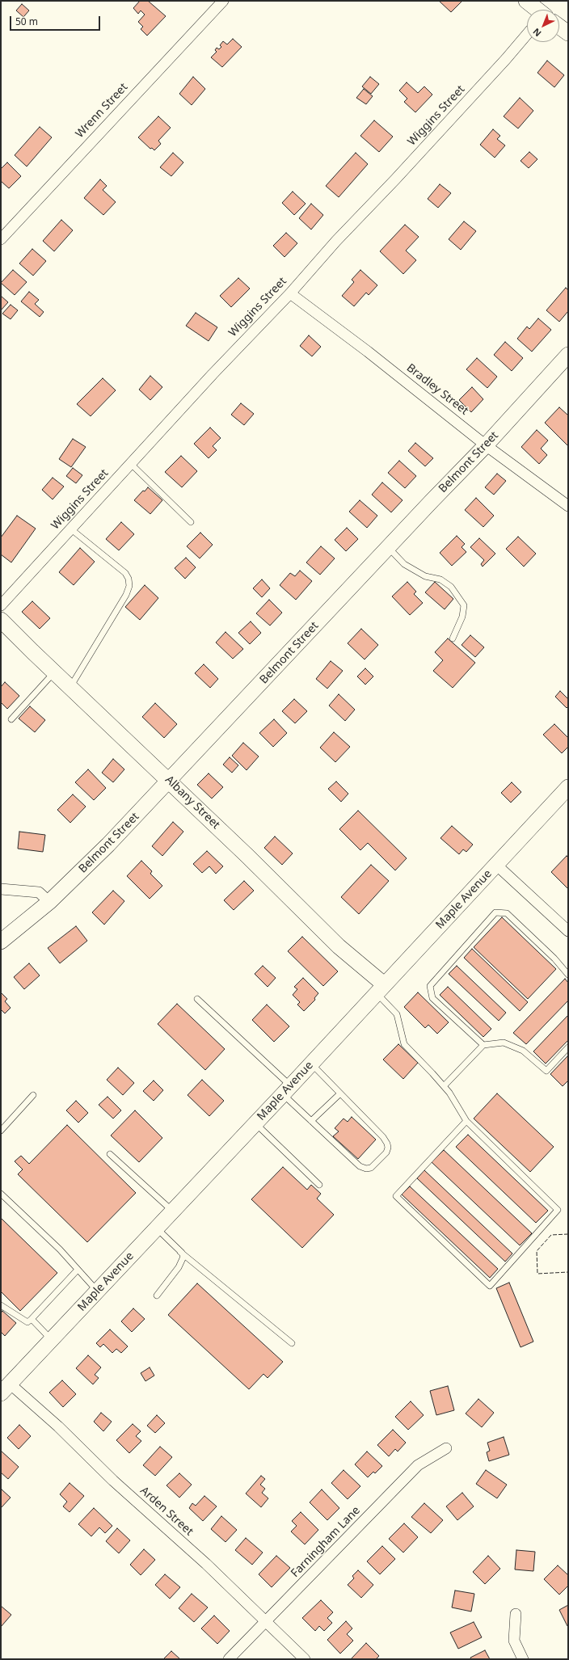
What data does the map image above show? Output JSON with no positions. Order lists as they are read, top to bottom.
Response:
{
  "streets": {
    "street": [
      "Wrenn Street",
      "Wiggins Street",
      "Bradley Street",
      "Belmont Street",
      "Albany Street",
      "Maple Avenue",
      "Arden Street",
      "Farningham Lane"
    ]
  },
  "crossings": [
    ["Wiggins Street", "Bradley Street"],
    ["Bradley Street", "Belmont Street"],
    ["Belmont Street", "Albany Street"],
    ["Albany Street", "Maple Avenue"],
    ["Maple Avenue", "Arden Street"],
    ["Arden Street", "Farningham Lane"]
  ],
  "scale_bar": "50 m",
  "north": "bottom left"
}
